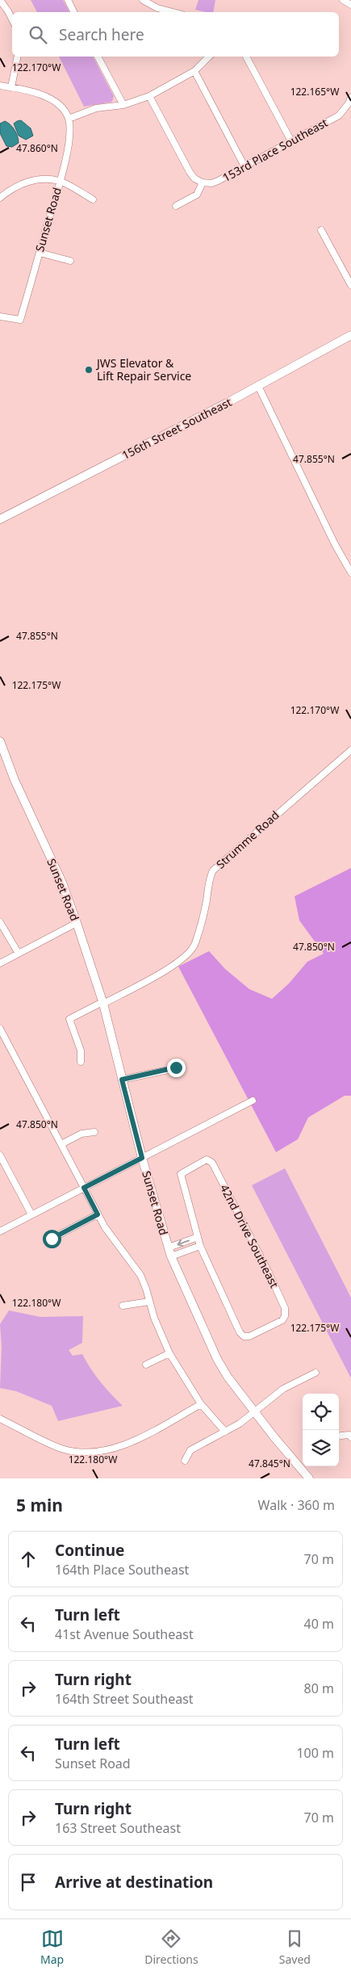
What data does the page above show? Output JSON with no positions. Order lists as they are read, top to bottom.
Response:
{
  "streets": {
    "street": [
      "153rd Place Southeast",
      "Sunset Road",
      "156th Street Southeast",
      "Strumme Road",
      "42nd Drive Southeast"
    ]
  },
  "crossings": [
    ["Sunset Road", "Strumme Road"]
  ],
  "places": ["JWS Elevator & Lift Repair Service"],
  "page": {
    "search": "Search here",
    "heading": ["5 min", "Walk · 360 m"],
    "list": [
      ["Continue", "164th Place Southeast", "70 m"],
      ["Turn left", "41st Avenue Southeast", "40 m"],
      ["Turn right", "164th Street Southeast", "80 m"],
      ["Turn left", "Sunset Road", "100 m"],
      ["Turn right", "163 Street Southeast", "70 m"],
      "Arrive at destination"
    ],
    "nav": ["Map", "Directions", "Saved"]
  },
  "coordinates": [
    "122.170°W",
    "122.165°W",
    "47.860°N",
    "47.855°N",
    "122.175°W",
    "47.850°N",
    "122.180°W",
    "47.845°N"
  ]
}
